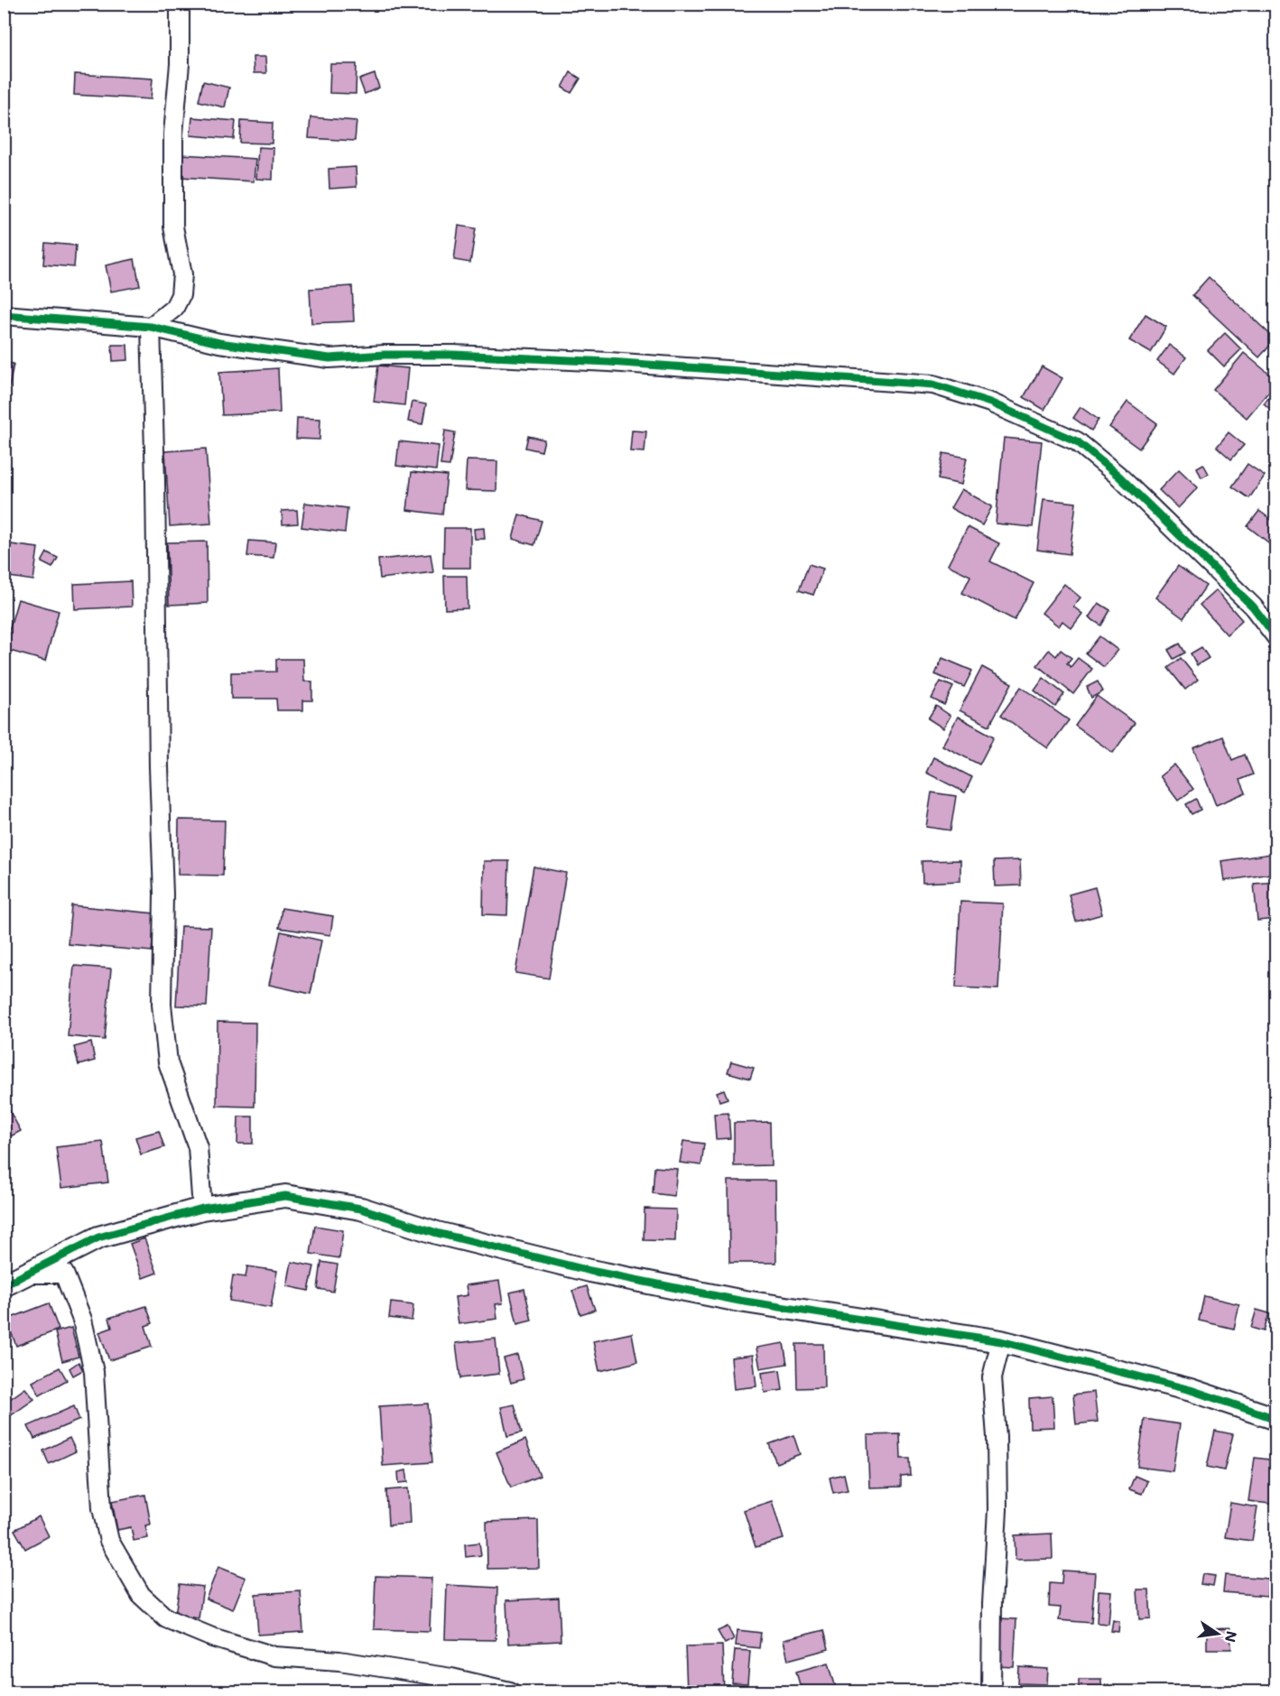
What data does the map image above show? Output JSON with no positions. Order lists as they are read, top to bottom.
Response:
{
  "north": "right"
}
